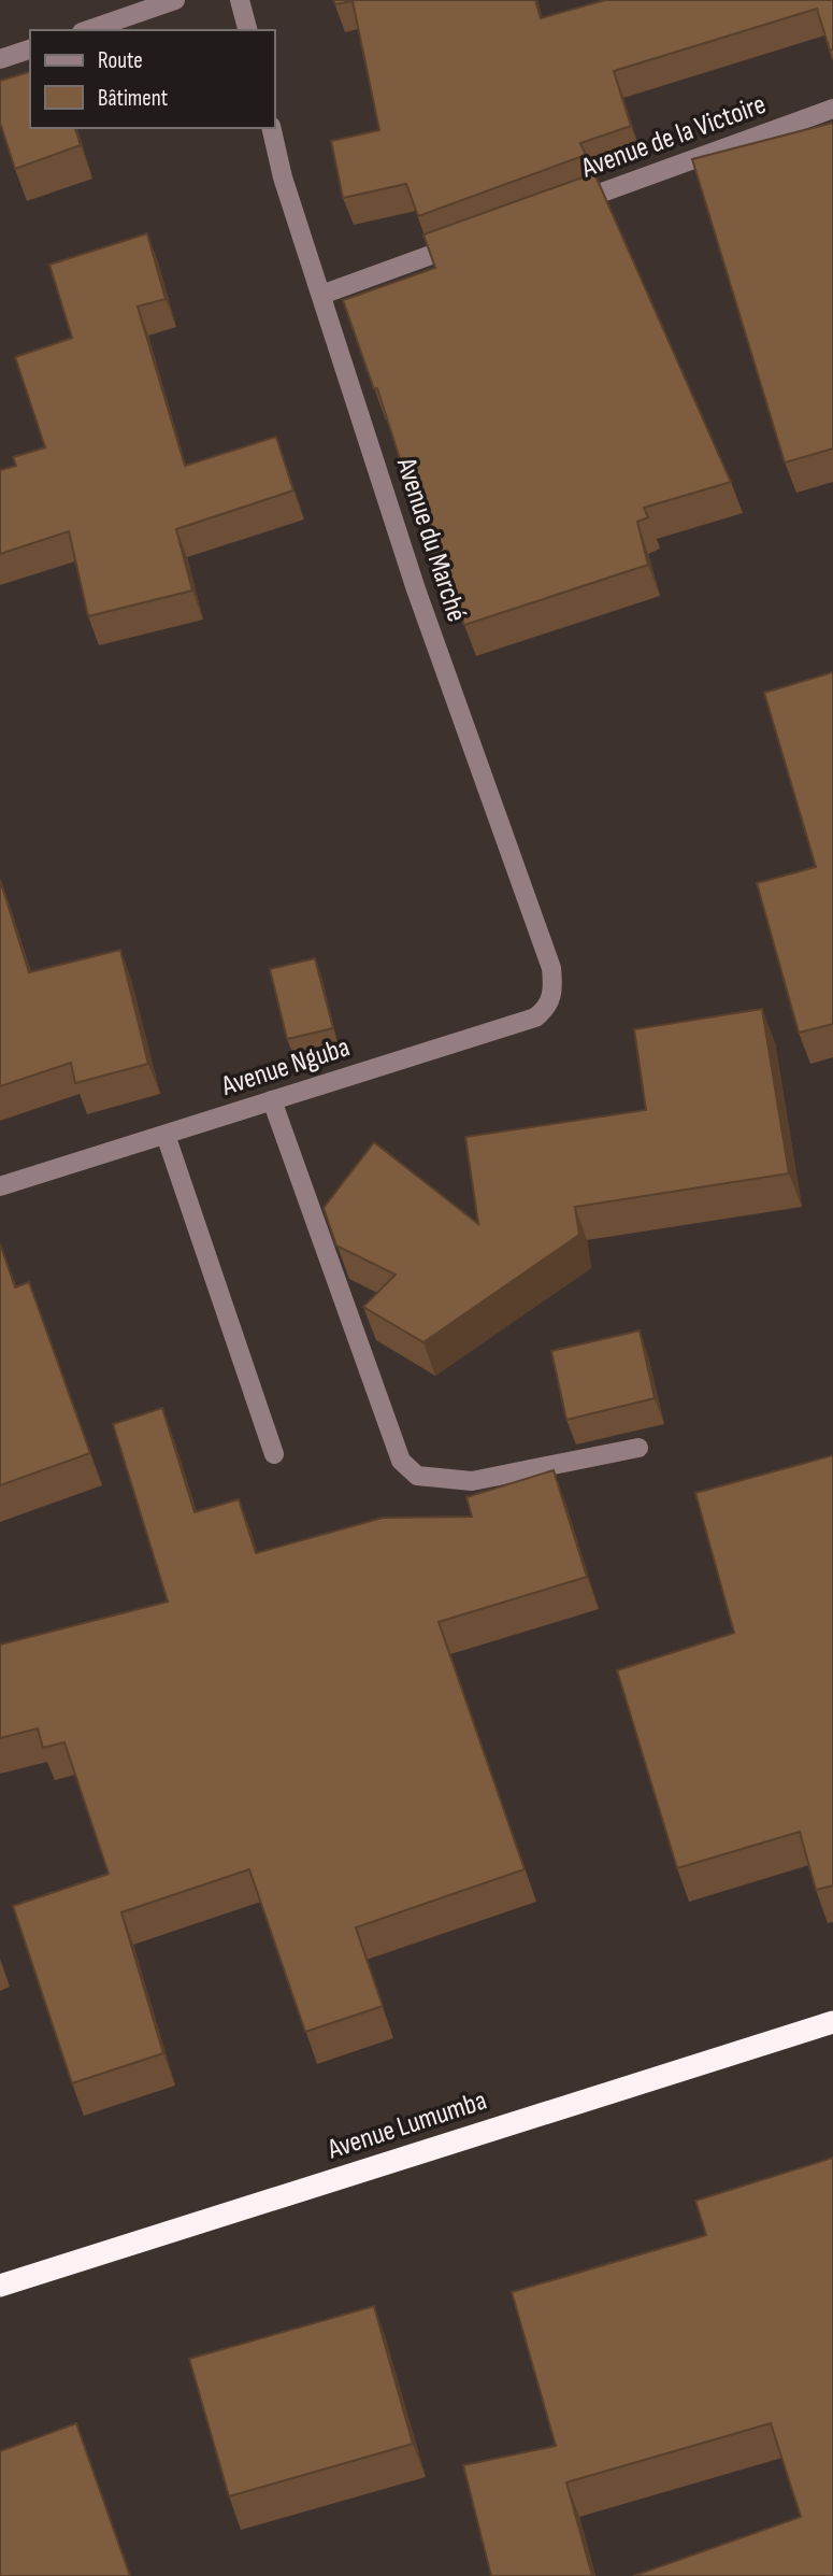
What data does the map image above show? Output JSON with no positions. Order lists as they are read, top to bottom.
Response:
{
  "streets": {
    "highway": ["Avenue Lumumba"],
    "street": ["Avenue de la Victoire", "Avenue du Marché", "Avenue Nguba"]
  },
  "crossings": [
    ["Avenue du Marché", "Avenue Nguba"]
  ],
  "legend": ["Route", "Bâtiment"]
}
